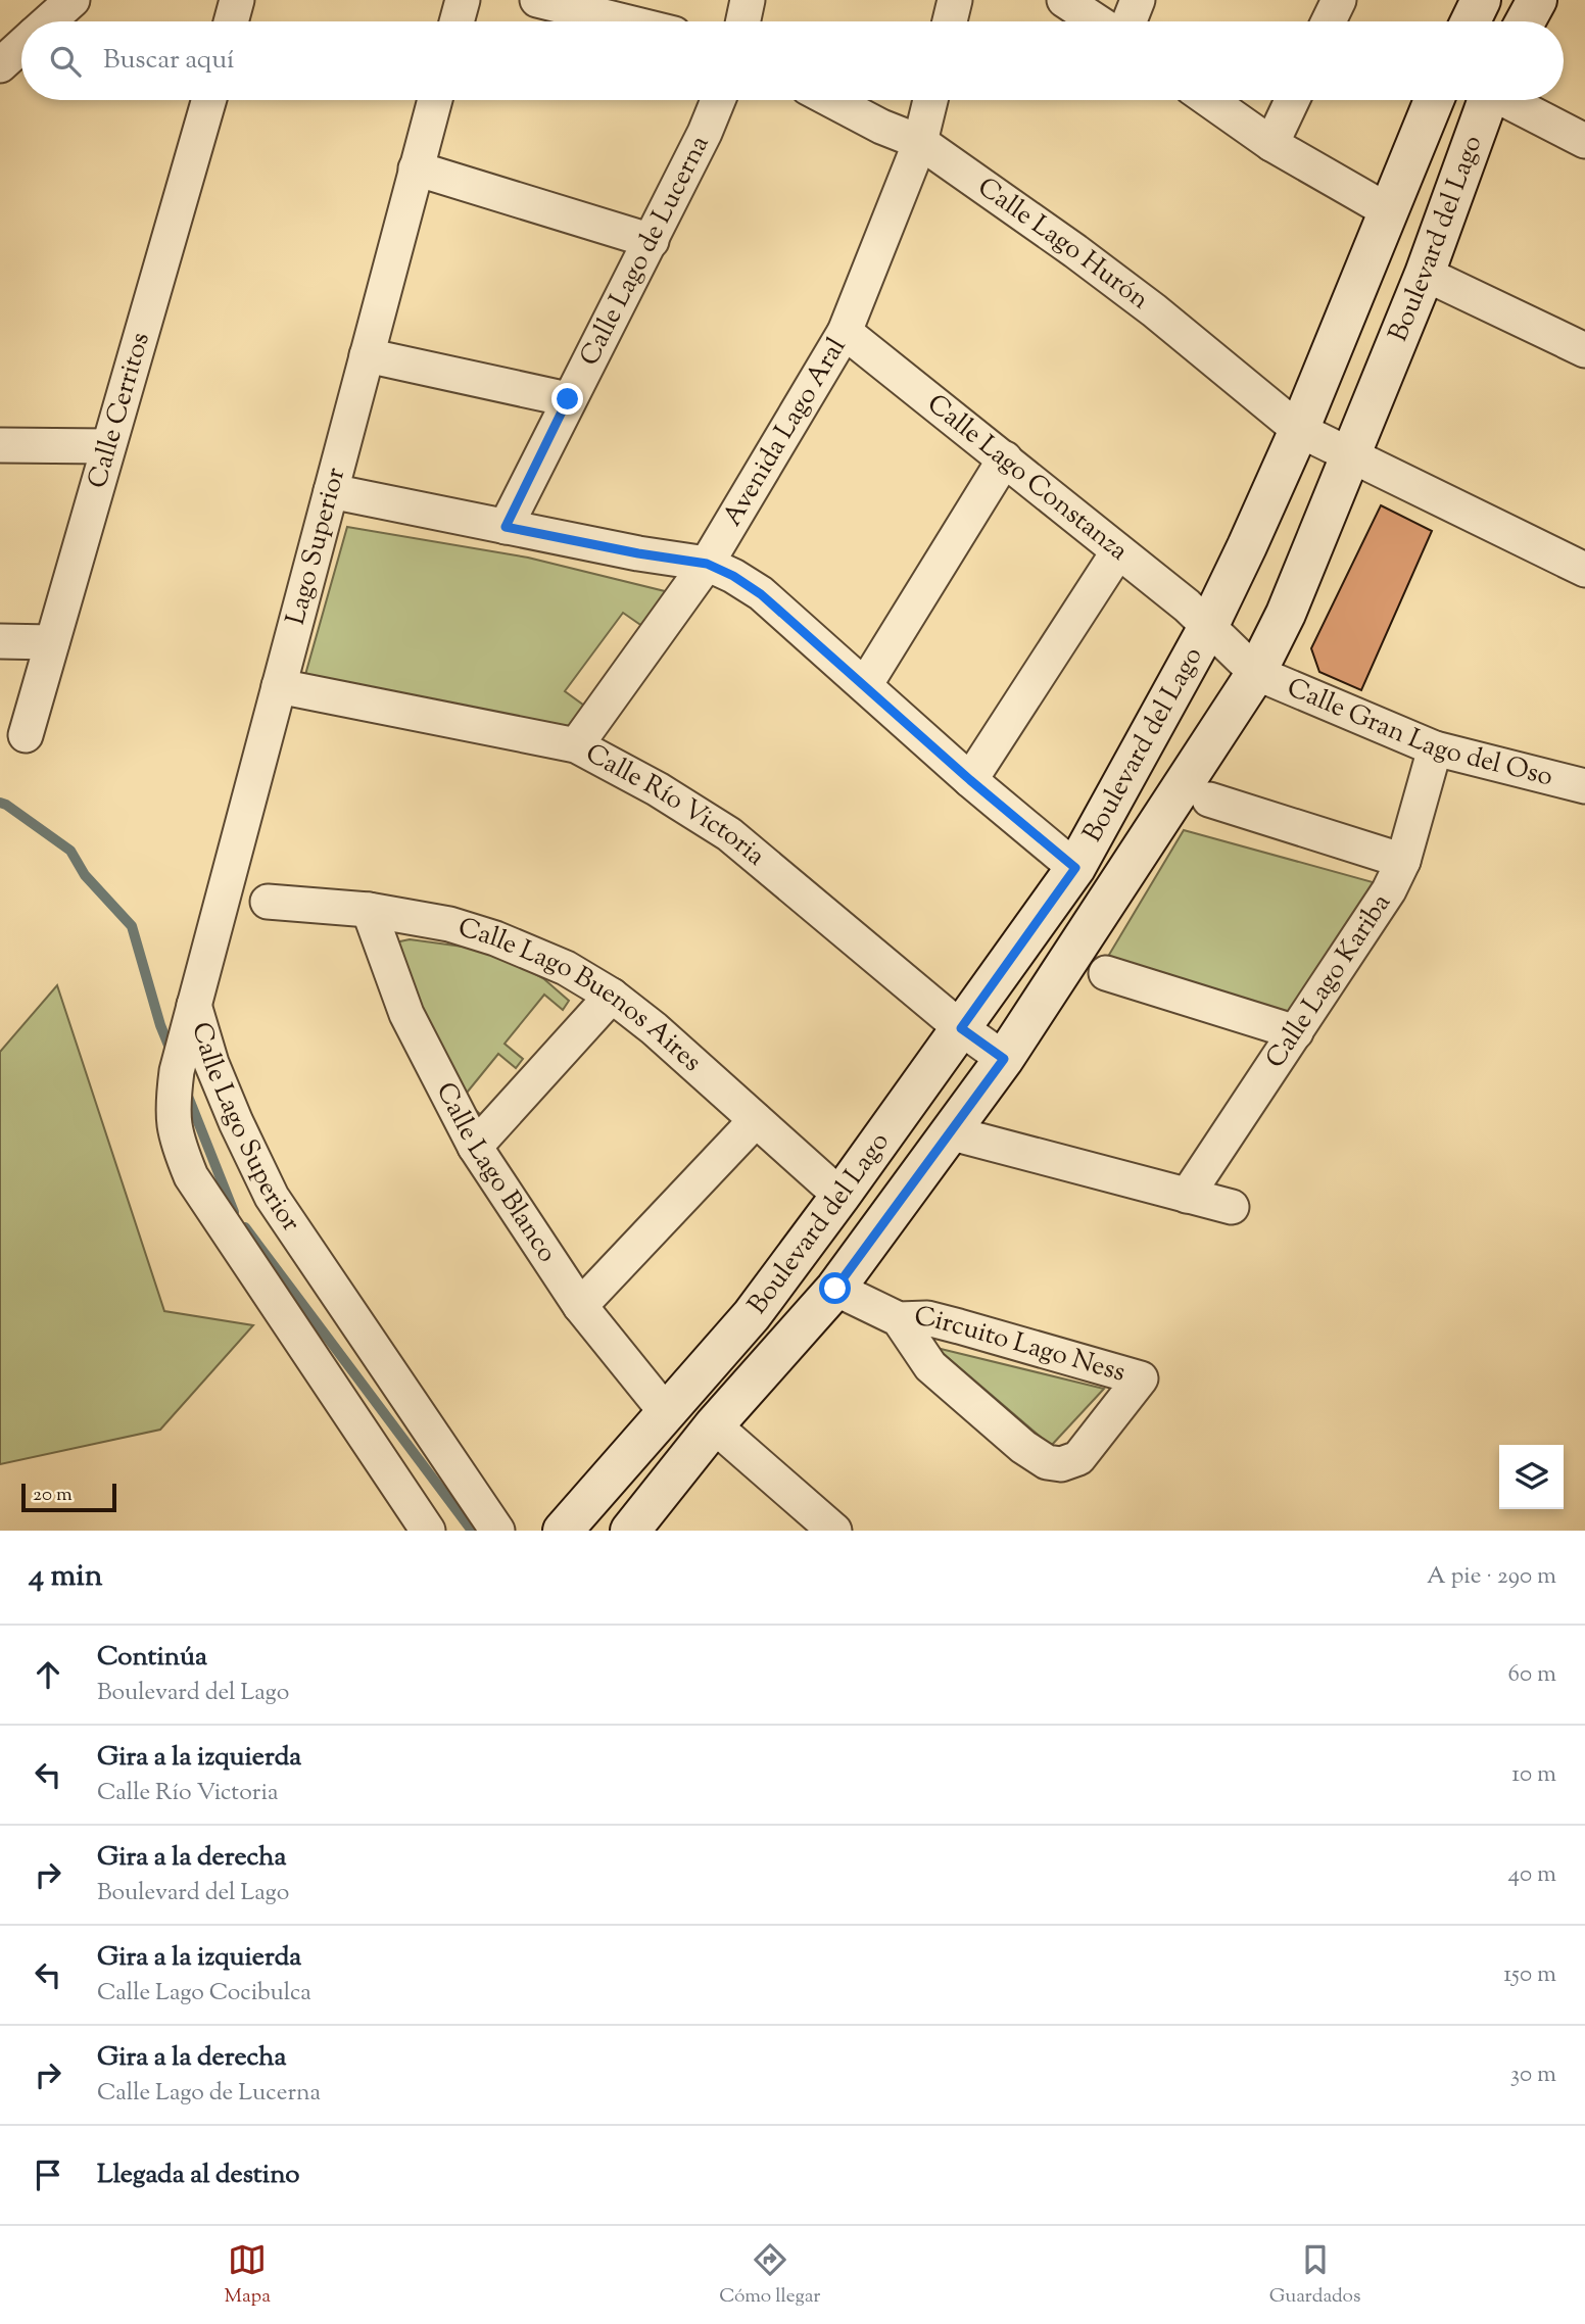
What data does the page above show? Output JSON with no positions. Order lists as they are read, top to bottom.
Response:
{
  "streets": {
    "street": [
      "Boulevard del Lago",
      "Calle Lago Hurón",
      "Calle Lago de Lucerna",
      "Calle Cerritos",
      "Avenida Lago Aral",
      "Calle Lago Constanza",
      "Lago Superior",
      "Calle Gran Lago del Oso",
      "Calle Río Victoria",
      "Calle Lago Kariba",
      "Calle Lago Buenos Aires",
      "Calle Lago Superior",
      "Calle Lago Blanco",
      "Circuito Lago Ness"
    ]
  },
  "crossings": [
    ["Boulevard del Lago", "Calle Lago Hurón"],
    ["Boulevard del Lago", "Calle Lago Constanza"],
    ["Boulevard del Lago", "Calle Gran Lago del Oso"],
    ["Boulevard del Lago", "Calle Río Victoria"],
    ["Boulevard del Lago", "Calle Lago Buenos Aires"],
    ["Boulevard del Lago", "Calle Lago Blanco"],
    ["Boulevard del Lago", "Circuito Lago Ness"],
    ["Calle Lago Hurón", "Avenida Lago Aral"],
    ["Avenida Lago Aral", "Calle Lago Constanza"],
    ["Avenida Lago Aral", "Calle Río Victoria"],
    ["Calle Lago Constanza", "Calle Gran Lago del Oso"],
    ["Lago Superior", "Calle Río Victoria"],
    ["Lago Superior", "Calle Lago Superior"],
    ["Calle Gran Lago del Oso", "Calle Lago Kariba"],
    ["Calle Lago Buenos Aires", "Calle Lago Blanco"]
  ],
  "scale_bar": "20 m",
  "page": {
    "search": "Buscar aquí",
    "scale": "20 m",
    "heading": ["4 min", "A pie · 290 m"],
    "list": [
      ["Continúa", "Boulevard del Lago", "60 m"],
      ["Gira a la izquierda", "Calle Río Victoria", "10 m"],
      ["Gira a la derecha", "Boulevard del Lago", "40 m"],
      ["Gira a la izquierda", "Calle Lago Cocibulca", "150 m"],
      ["Gira a la derecha", "Calle Lago de Lucerna", "30 m"],
      "Llegada al destino"
    ],
    "nav": ["Mapa", "Cómo llegar", "Guardados"]
  }
}
